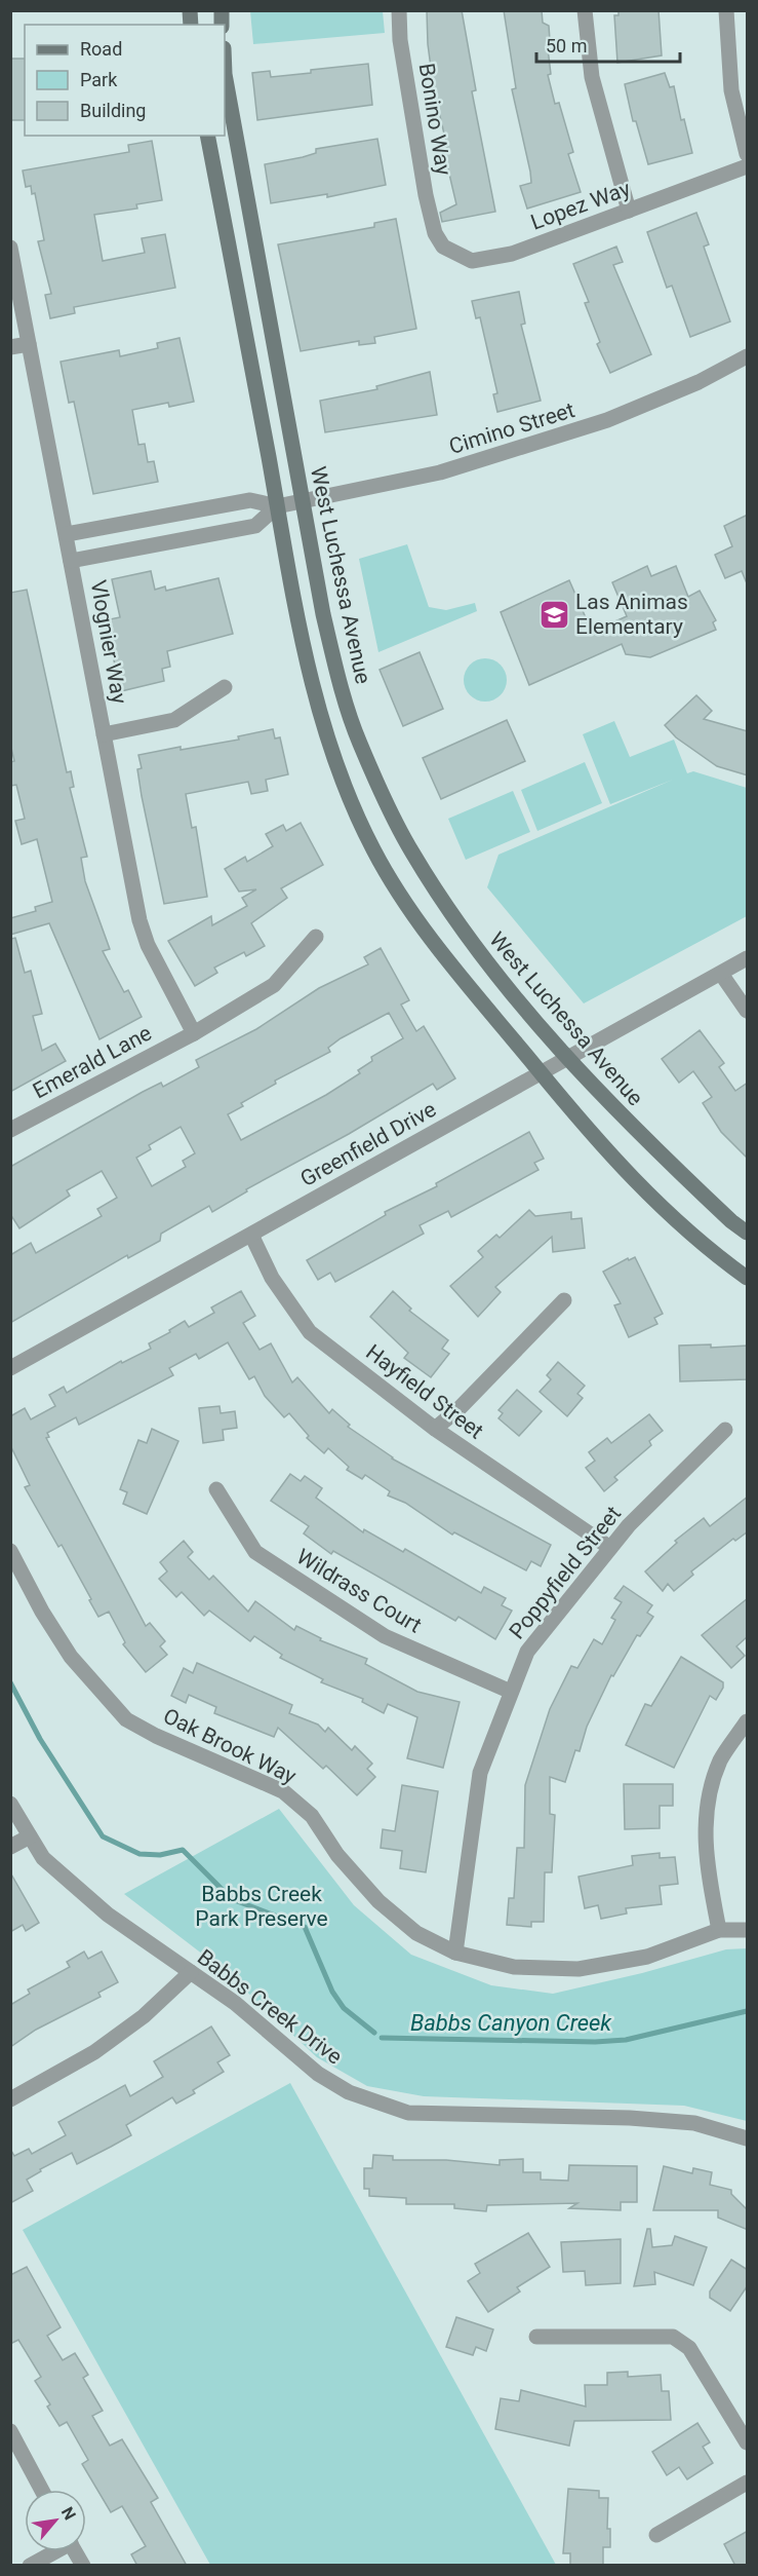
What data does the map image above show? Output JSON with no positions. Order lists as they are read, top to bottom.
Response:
{
  "streets": {
    "street": [
      "Bonino Way",
      "Lopez Way",
      "Cimino Street",
      "West Luchessa Avenue",
      "Vlognier Way",
      "Emerald Lane",
      "Greenfield Drive",
      "Hayfield Street",
      "Poppyfield Street",
      "Wildrass Court",
      "Oak Brook Way",
      "Babbs Creek Drive"
    ]
  },
  "crossings": [
    ["Bonino Way", "Lopez Way"],
    ["Cimino Street", "West Luchessa Avenue"],
    ["Cimino Street", "Vlognier Way"],
    ["West Luchessa Avenue", "Greenfield Drive"],
    ["Vlognier Way", "Emerald Lane"],
    ["Greenfield Drive", "Hayfield Street"],
    ["Hayfield Street", "Poppyfield Street"],
    ["Poppyfield Street", "Wildrass Court"],
    ["Poppyfield Street", "Oak Brook Way"]
  ],
  "water": ["Babbs Canyon Creek"],
  "parks": ["Babbs Creek Park Preserve"],
  "places": {
    "school or university": ["Las Animas Elementary"]
  },
  "legend": ["Road", "Park", "Building"],
  "scale_bar": "50 m",
  "north": "top right"
}
